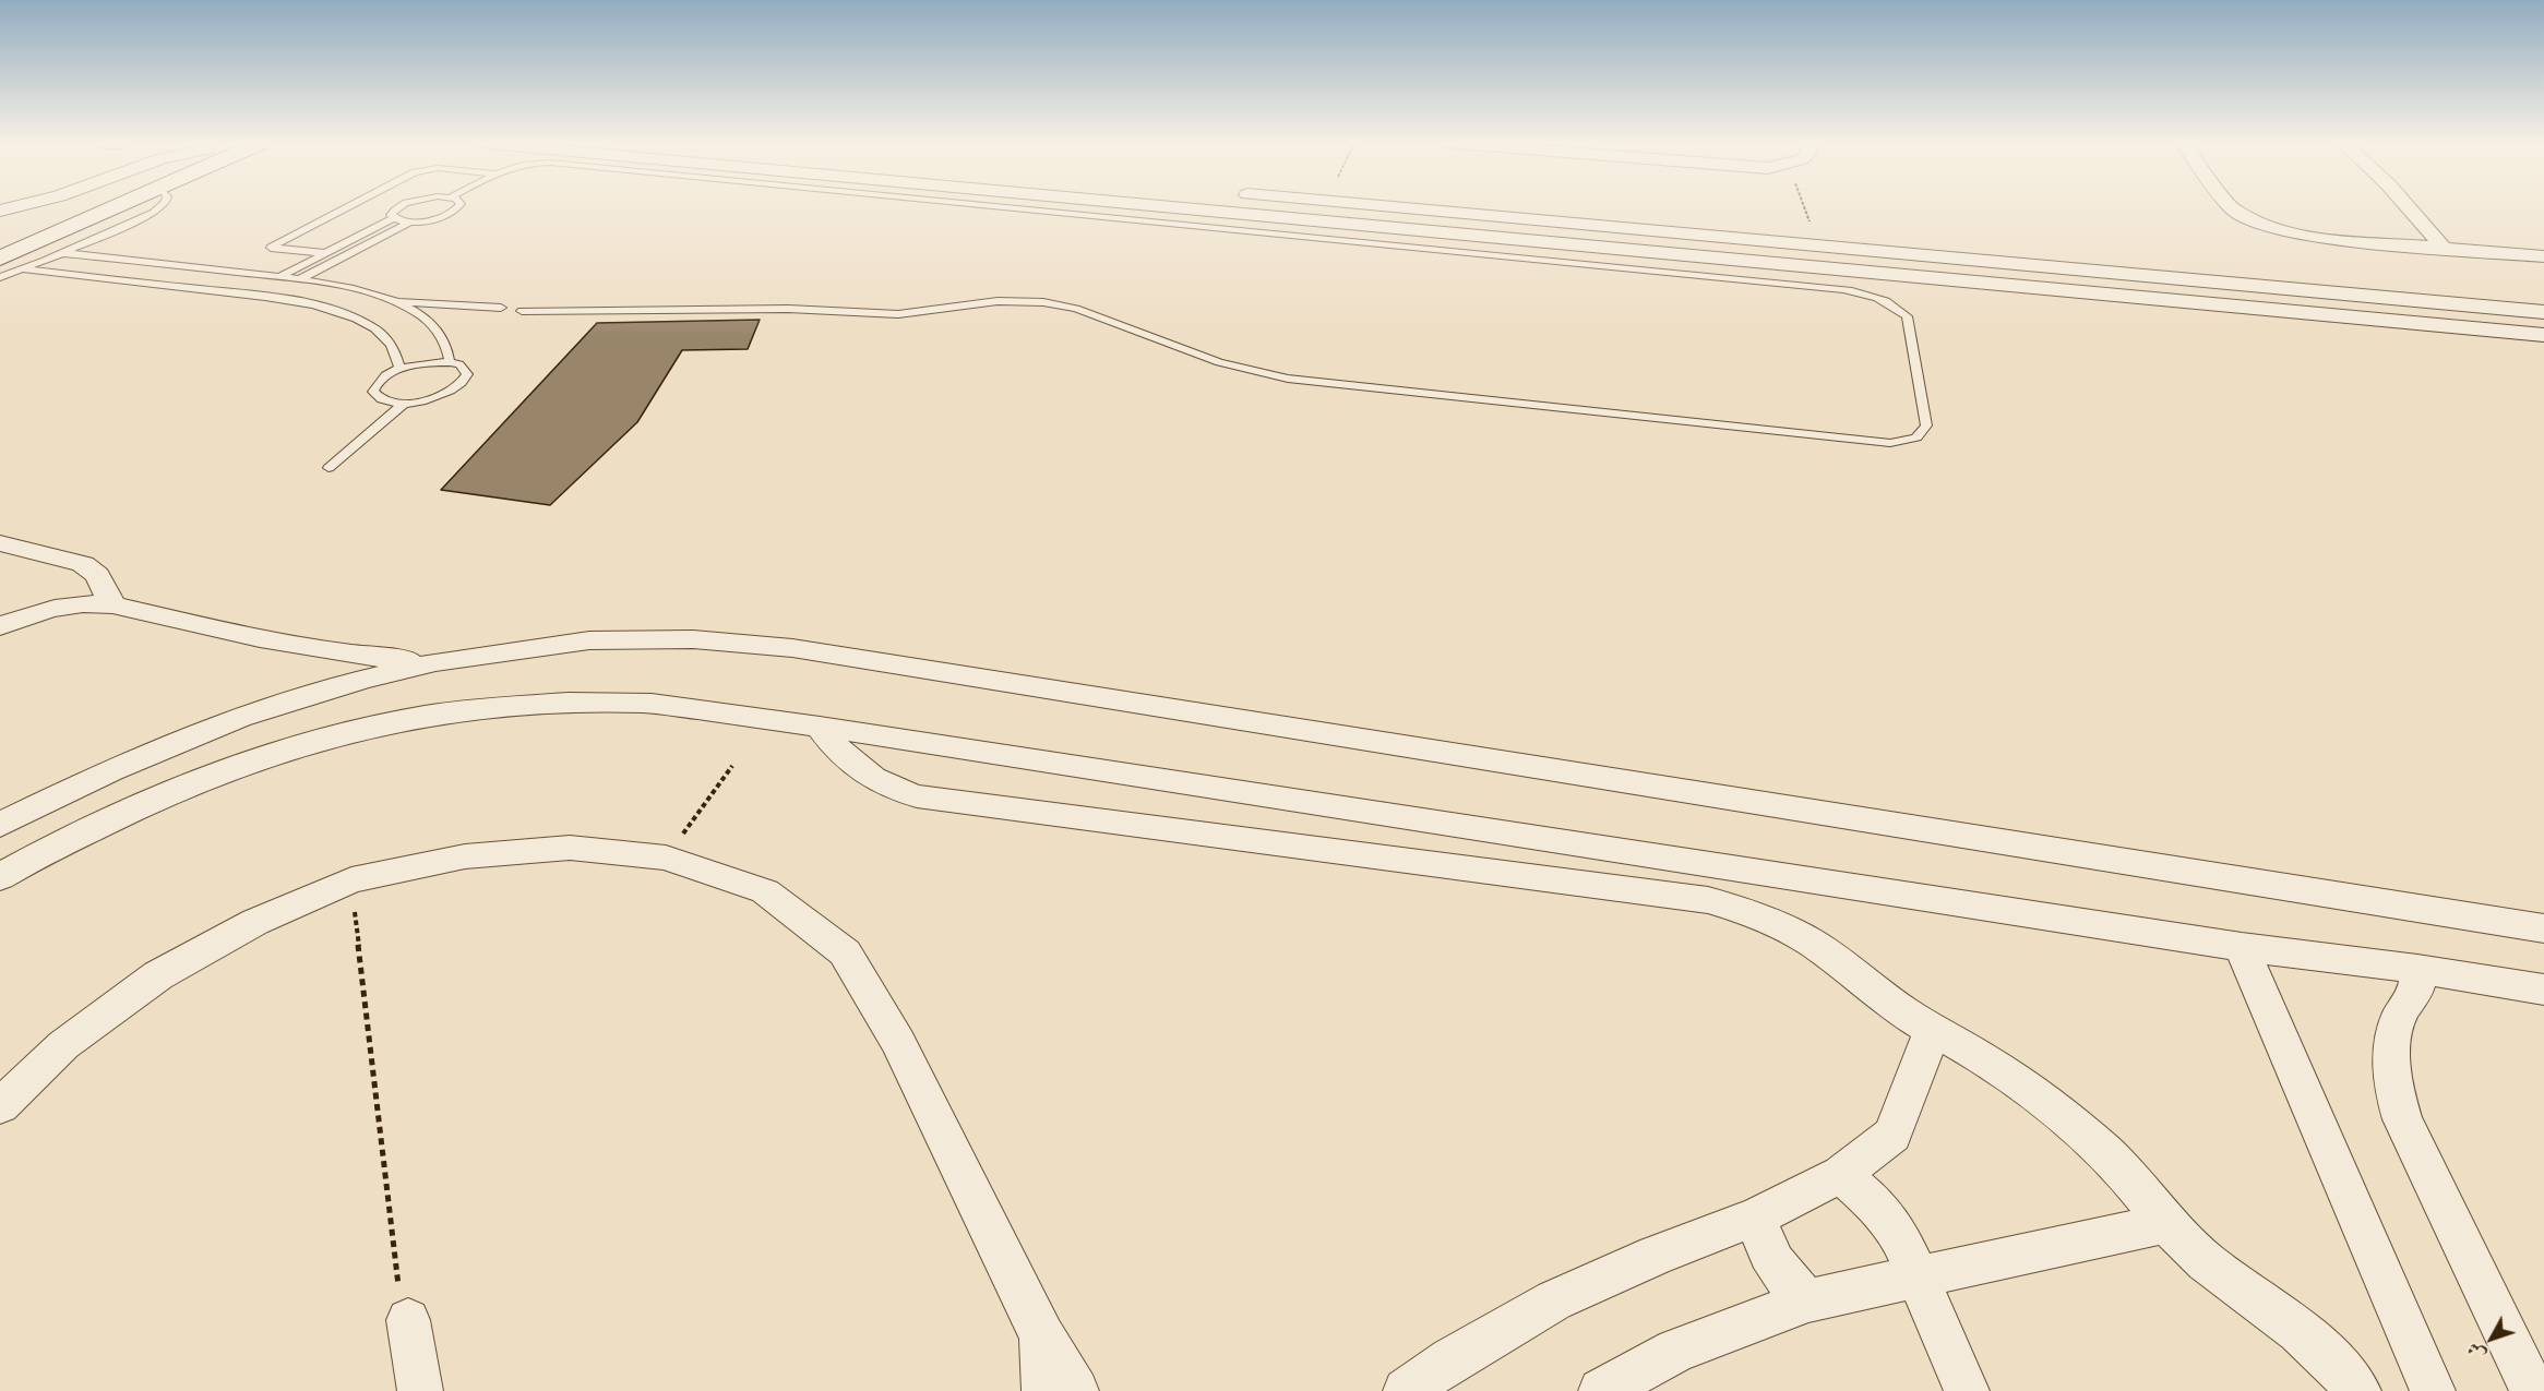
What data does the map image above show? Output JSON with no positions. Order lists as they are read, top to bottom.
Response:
{
  "north": "bottom left"
}
